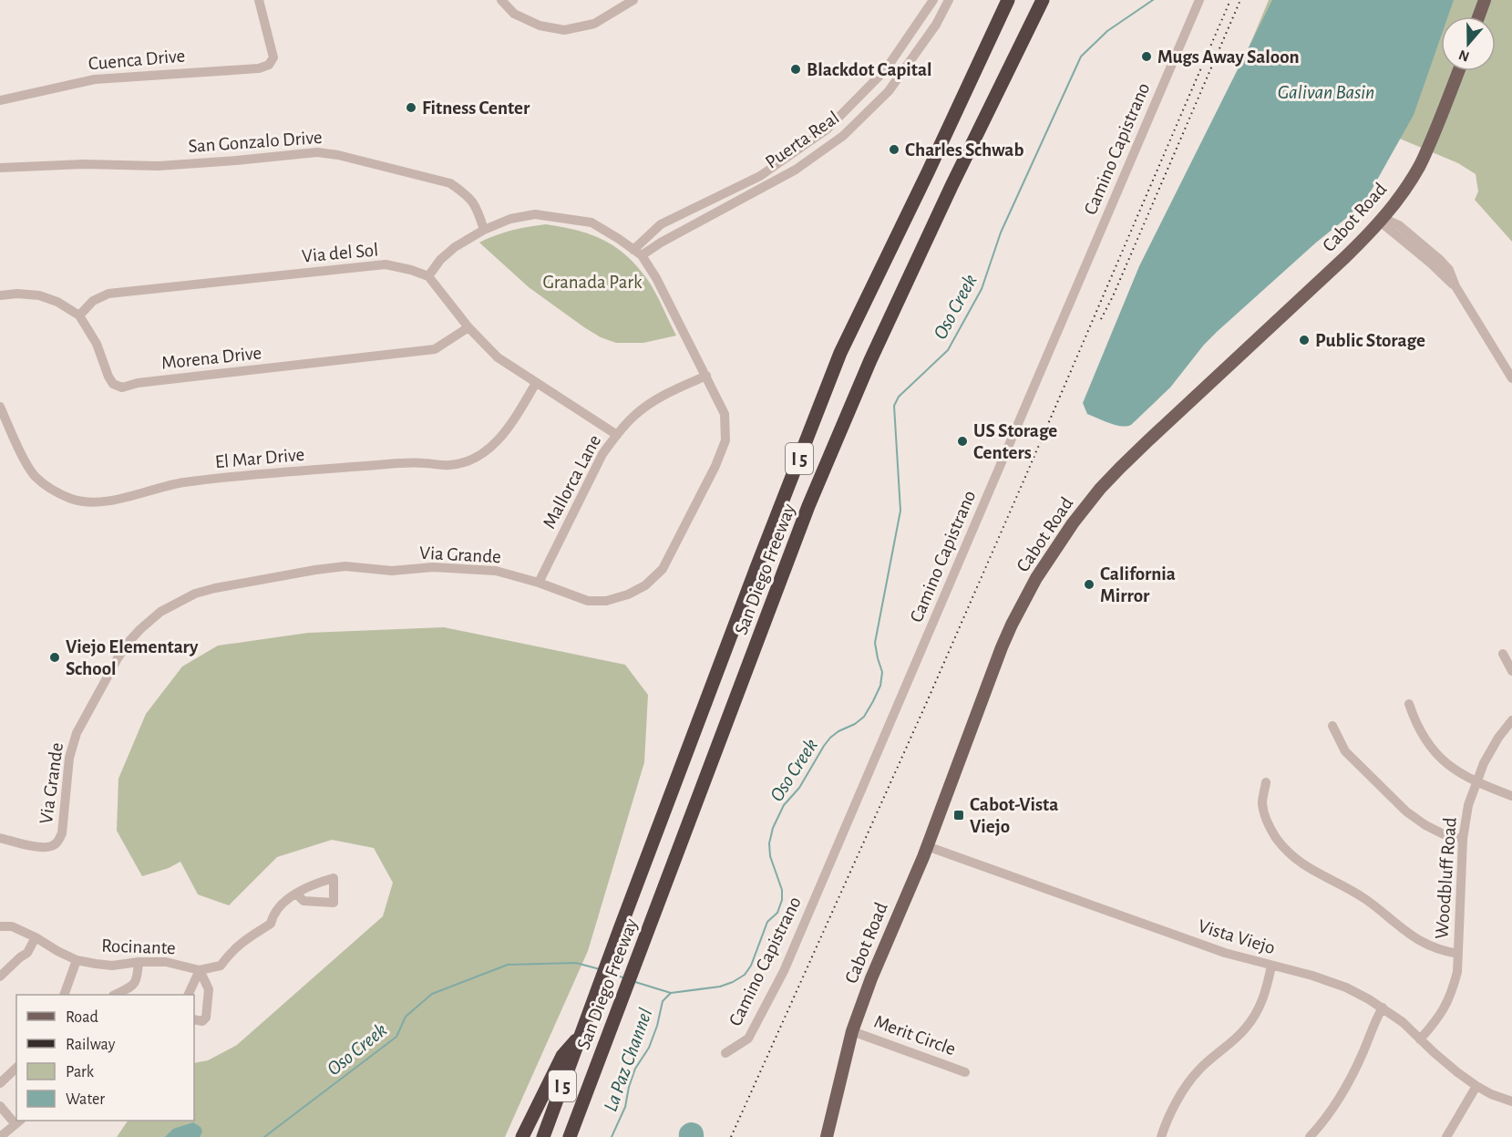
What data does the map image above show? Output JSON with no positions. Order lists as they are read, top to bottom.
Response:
{
  "streets": {
    "highway": ["I 5", "San Diego Freeway"],
    "main road": ["Cabot Road"],
    "street": [
      "Cuenca Drive",
      "Puerta Real",
      "San Gonzalo Drive",
      "Camino Capistrano",
      "Via del Sol",
      "Morena Drive",
      "El Mar Drive",
      "Mallorca Lane",
      "Via Grande",
      "Woodbluff Road",
      "Vista Viejo",
      "Rocinante",
      "Merit Circle"
    ]
  },
  "crossings": [
    ["Puerta Real", "Via Grande"],
    ["Cabot Road", "Vista Viejo"],
    ["Cabot Road", "Merit Circle"],
    ["Via del Sol", "Morena Drive"],
    ["Mallorca Lane", "Via Grande"],
    ["Woodbluff Road", "Vista Viejo"]
  ],
  "water": ["Galivan Basin", "Oso Creek", "La Paz Channel"],
  "parks": ["Granada Park"],
  "places": {
    "other": [
      "Mugs Away Saloon",
      "Blackdot Capital",
      "Fitness Center",
      "Charles Schwab",
      "Public Storage",
      "US Storage Centers",
      "California Mirror",
      "Viejo Elementary School"
    ],
    "transit": ["Cabot-Vista Viejo"]
  },
  "legend": [
    "Road",
    "Railway",
    "Park",
    "Water"
  ],
  "north": "bottom"
}
